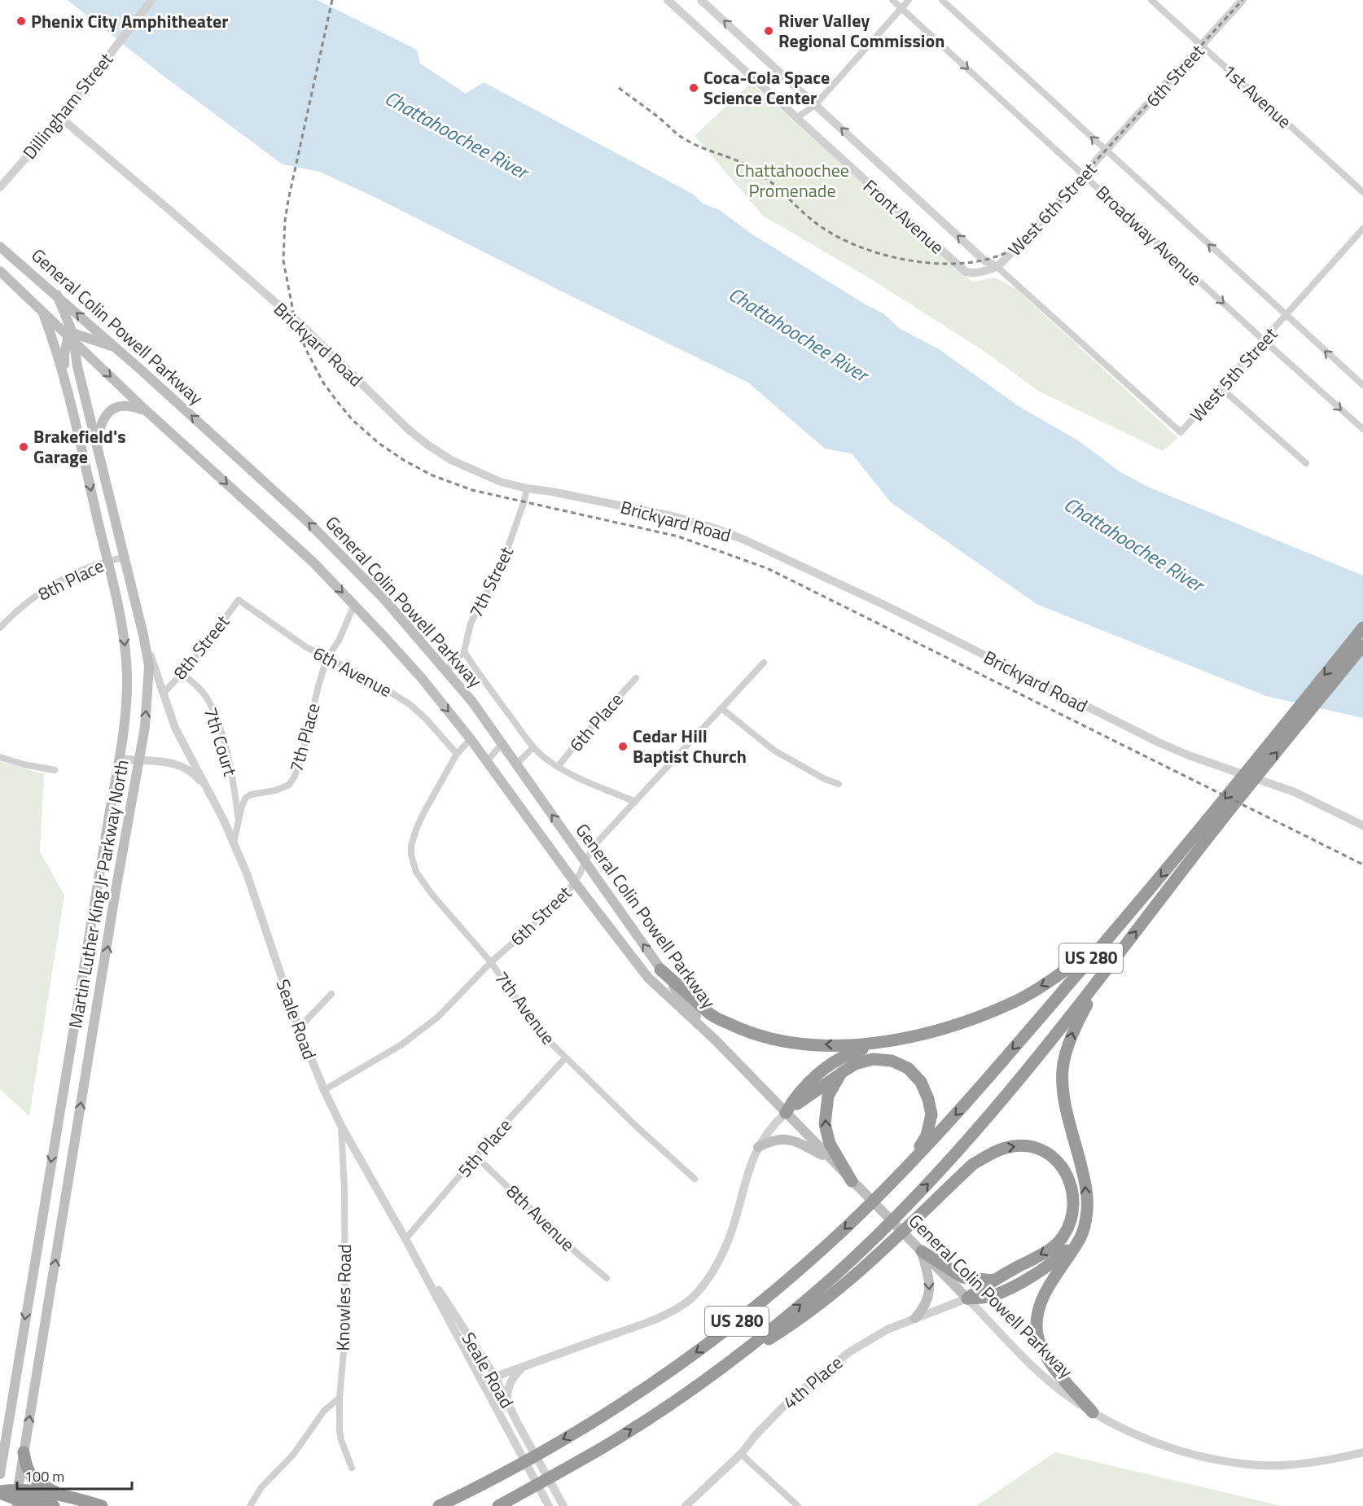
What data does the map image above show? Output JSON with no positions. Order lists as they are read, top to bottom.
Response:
{
  "streets": {
    "highway": ["US 280"],
    "main road": ["General Colin Powell Parkway", "Martin Luther King Jr Parkway North"],
    "street": [
      "6th Street",
      "1st Avenue",
      "Dillingham Street",
      "West 6th Street",
      "Front Avenue",
      "Broadway Avenue",
      "Brickyard Road",
      "West 5th Street",
      "8th Place",
      "7th Street",
      "8th Street",
      "6th Avenue",
      "6th Place",
      "7th Place",
      "7th Court",
      "7th Avenue",
      "Seale Road",
      "5th Place",
      "8th Avenue",
      "Knowles Road",
      "4th Place"
    ]
  },
  "crossings": [
    ["6th Street", "1st Avenue"],
    ["6th Street", "West 6th Street"],
    ["6th Street", "Broadway Avenue"],
    ["6th Street", "General Colin Powell Parkway"],
    ["6th Street", "7th Avenue"],
    ["6th Street", "Seale Road"],
    ["Dillingham Street", "Brickyard Road"],
    ["West 6th Street", "Front Avenue"],
    ["West 6th Street", "Broadway Avenue"],
    ["Front Avenue", "West 5th Street"],
    ["Broadway Avenue", "West 5th Street"],
    ["General Colin Powell Parkway", "7th Street"],
    ["General Colin Powell Parkway", "7th Place"],
    ["General Colin Powell Parkway", "Martin Luther King Jr Parkway North"],
    ["General Colin Powell Parkway", "4th Place"],
    ["Brickyard Road", "7th Street"],
    ["8th Place", "Martin Luther King Jr Parkway North"],
    ["8th Street", "6th Avenue"],
    ["8th Street", "7th Court"],
    ["8th Street", "Seale Road"],
    ["6th Avenue", "7th Place"],
    ["6th Avenue", "7th Avenue"],
    ["7th Place", "7th Court"],
    ["7th Place", "Seale Road"],
    ["Martin Luther King Jr Parkway North", "Seale Road"],
    ["7th Avenue", "5th Place"],
    ["Seale Road", "5th Place"],
    ["Seale Road", "Knowles Road"],
    ["5th Place", "8th Avenue"]
  ],
  "water": ["Chattahoochee River"],
  "parks": ["Chattahoochee Promenade"],
  "places": [
    "Phenix City Amphitheater",
    "River Valley Regional Commission",
    "Coca-Cola Space Science Center",
    "Brakefield's Garage",
    "Cedar Hill Baptist Church"
  ],
  "scale_bar": "100 m"
}
